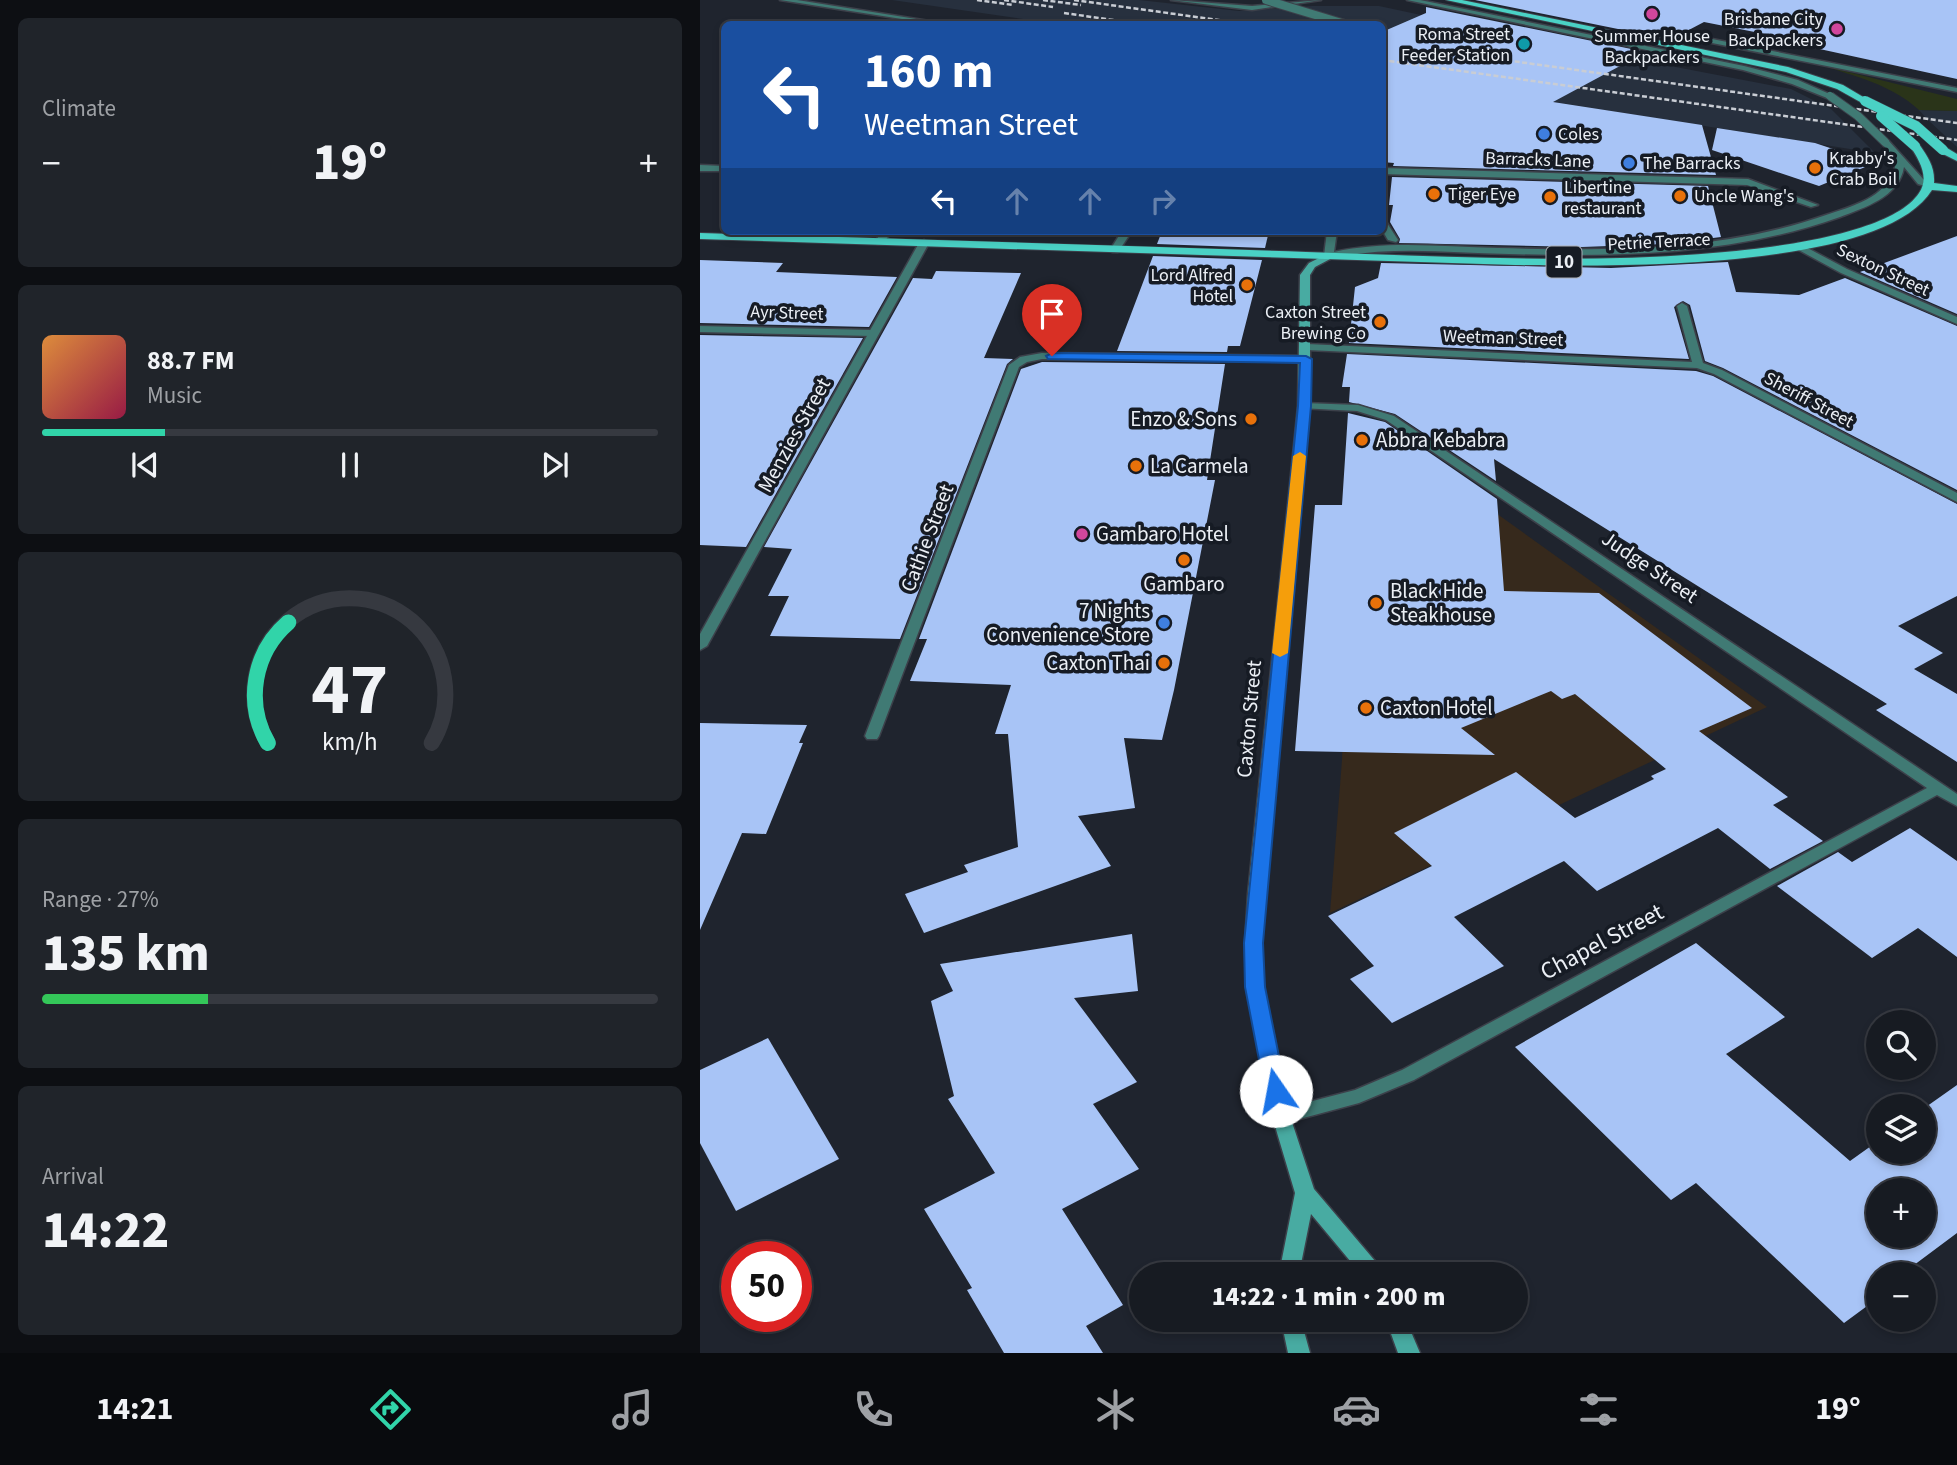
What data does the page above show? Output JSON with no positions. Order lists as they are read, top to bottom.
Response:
{
  "streets": {
    "main road": ["Petrie Terrace", "10", "Caxton Street"],
    "street": [
      "Barracks Lane",
      "Sexton Street",
      "Ayr Street",
      "Weetman Street",
      "Sheriff Street",
      "Menzies Street",
      "Cathie Street",
      "Judge Street",
      "Chapel Street"
    ]
  },
  "crossings": [
    ["Petrie Terrace", "Sexton Street"],
    ["Petrie Terrace", "Menzies Street"],
    ["Petrie Terrace", "Caxton Street"],
    ["Ayr Street", "Menzies Street"],
    ["Weetman Street", "Sheriff Street"],
    ["Weetman Street", "Cathie Street"],
    ["Weetman Street", "Caxton Street"],
    ["Judge Street", "Caxton Street"],
    ["Judge Street", "Chapel Street"],
    ["Caxton Street", "Chapel Street"]
  ],
  "places": [
    "Summer House Backpackers",
    "Brisbane City Backpackers",
    "Roma Street Feeder Station",
    "Coles",
    "The Barracks",
    "Krabby's Crab Boil",
    "Tiger Eye",
    "Uncle Wang's",
    "Libertine restaurant",
    "Lord Alfred Hotel",
    "Caxton Street Brewing Co",
    "Enzo & Sons",
    "Abbra Kebabra",
    "La Carmela",
    "Gambaro Hotel",
    "Gambaro",
    "Black Hide Steakhouse",
    "7 Nights Convenience Store",
    "Caxton Thai",
    "Caxton Hotel"
  ],
  "page": {
    "tile": [
      "Climate",
      ["Range · 27%", "135 km"],
      ["Arrival", "14:22"]
    ],
    "turn": ["160 m", "Weetman Street"],
    "heat": ["−", "19°", "+"],
    "song": ["88.7 FM", "Music"],
    "map_buttons": ["+", "−"],
    "limit": "50",
    "trip": "14:22 · 1 min · 200 m",
    "tabs": ["14:21", "19°"],
    "gauge": ["47", "km/h"]
  }
}
